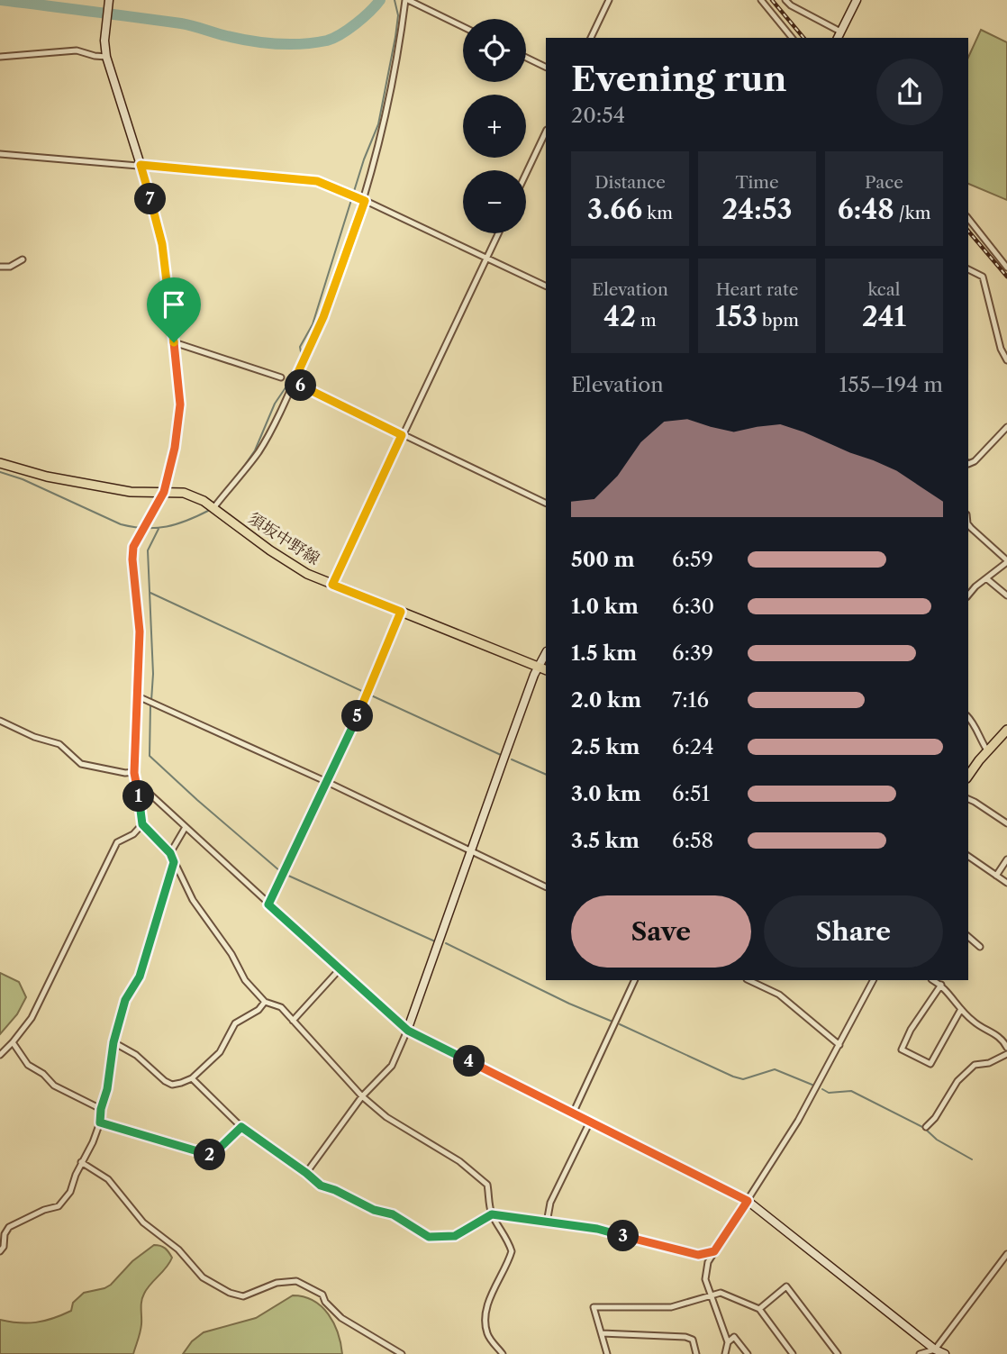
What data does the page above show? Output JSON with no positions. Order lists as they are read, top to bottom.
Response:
{
  "streets": {
    "main road": ["須坂中野線"]
  },
  "page": {
    "map_buttons": ["+", "−"],
    "heading": ["Evening run", "20:54"],
    "stats": [
      ["Distance", "3.66 km"],
      ["Time", "24:53"],
      ["Pace", "6:48 /km"],
      ["Elevation", "42 m"],
      ["Heart rate", "153 bpm"],
      ["kcal", "241"]
    ],
    "pins": [
      "7",
      "6",
      "5",
      "1",
      "4",
      "2",
      "3"
    ],
    "chart": ["Elevation", "155–194 m"],
    "list": [
      {
        "name": "500 m",
        "note": "6:59"
      },
      {
        "name": "1.0 km",
        "note": "6:30"
      },
      {
        "name": "1.5 km",
        "note": "6:39"
      },
      {
        "name": "2.0 km",
        "note": "7:16"
      },
      {
        "name": "2.5 km",
        "note": "6:24"
      },
      {
        "name": "3.0 km",
        "note": "6:51"
      },
      {
        "name": "3.5 km",
        "note": "6:58"
      }
    ],
    "buttons": ["Save", "Share"]
  }
}
